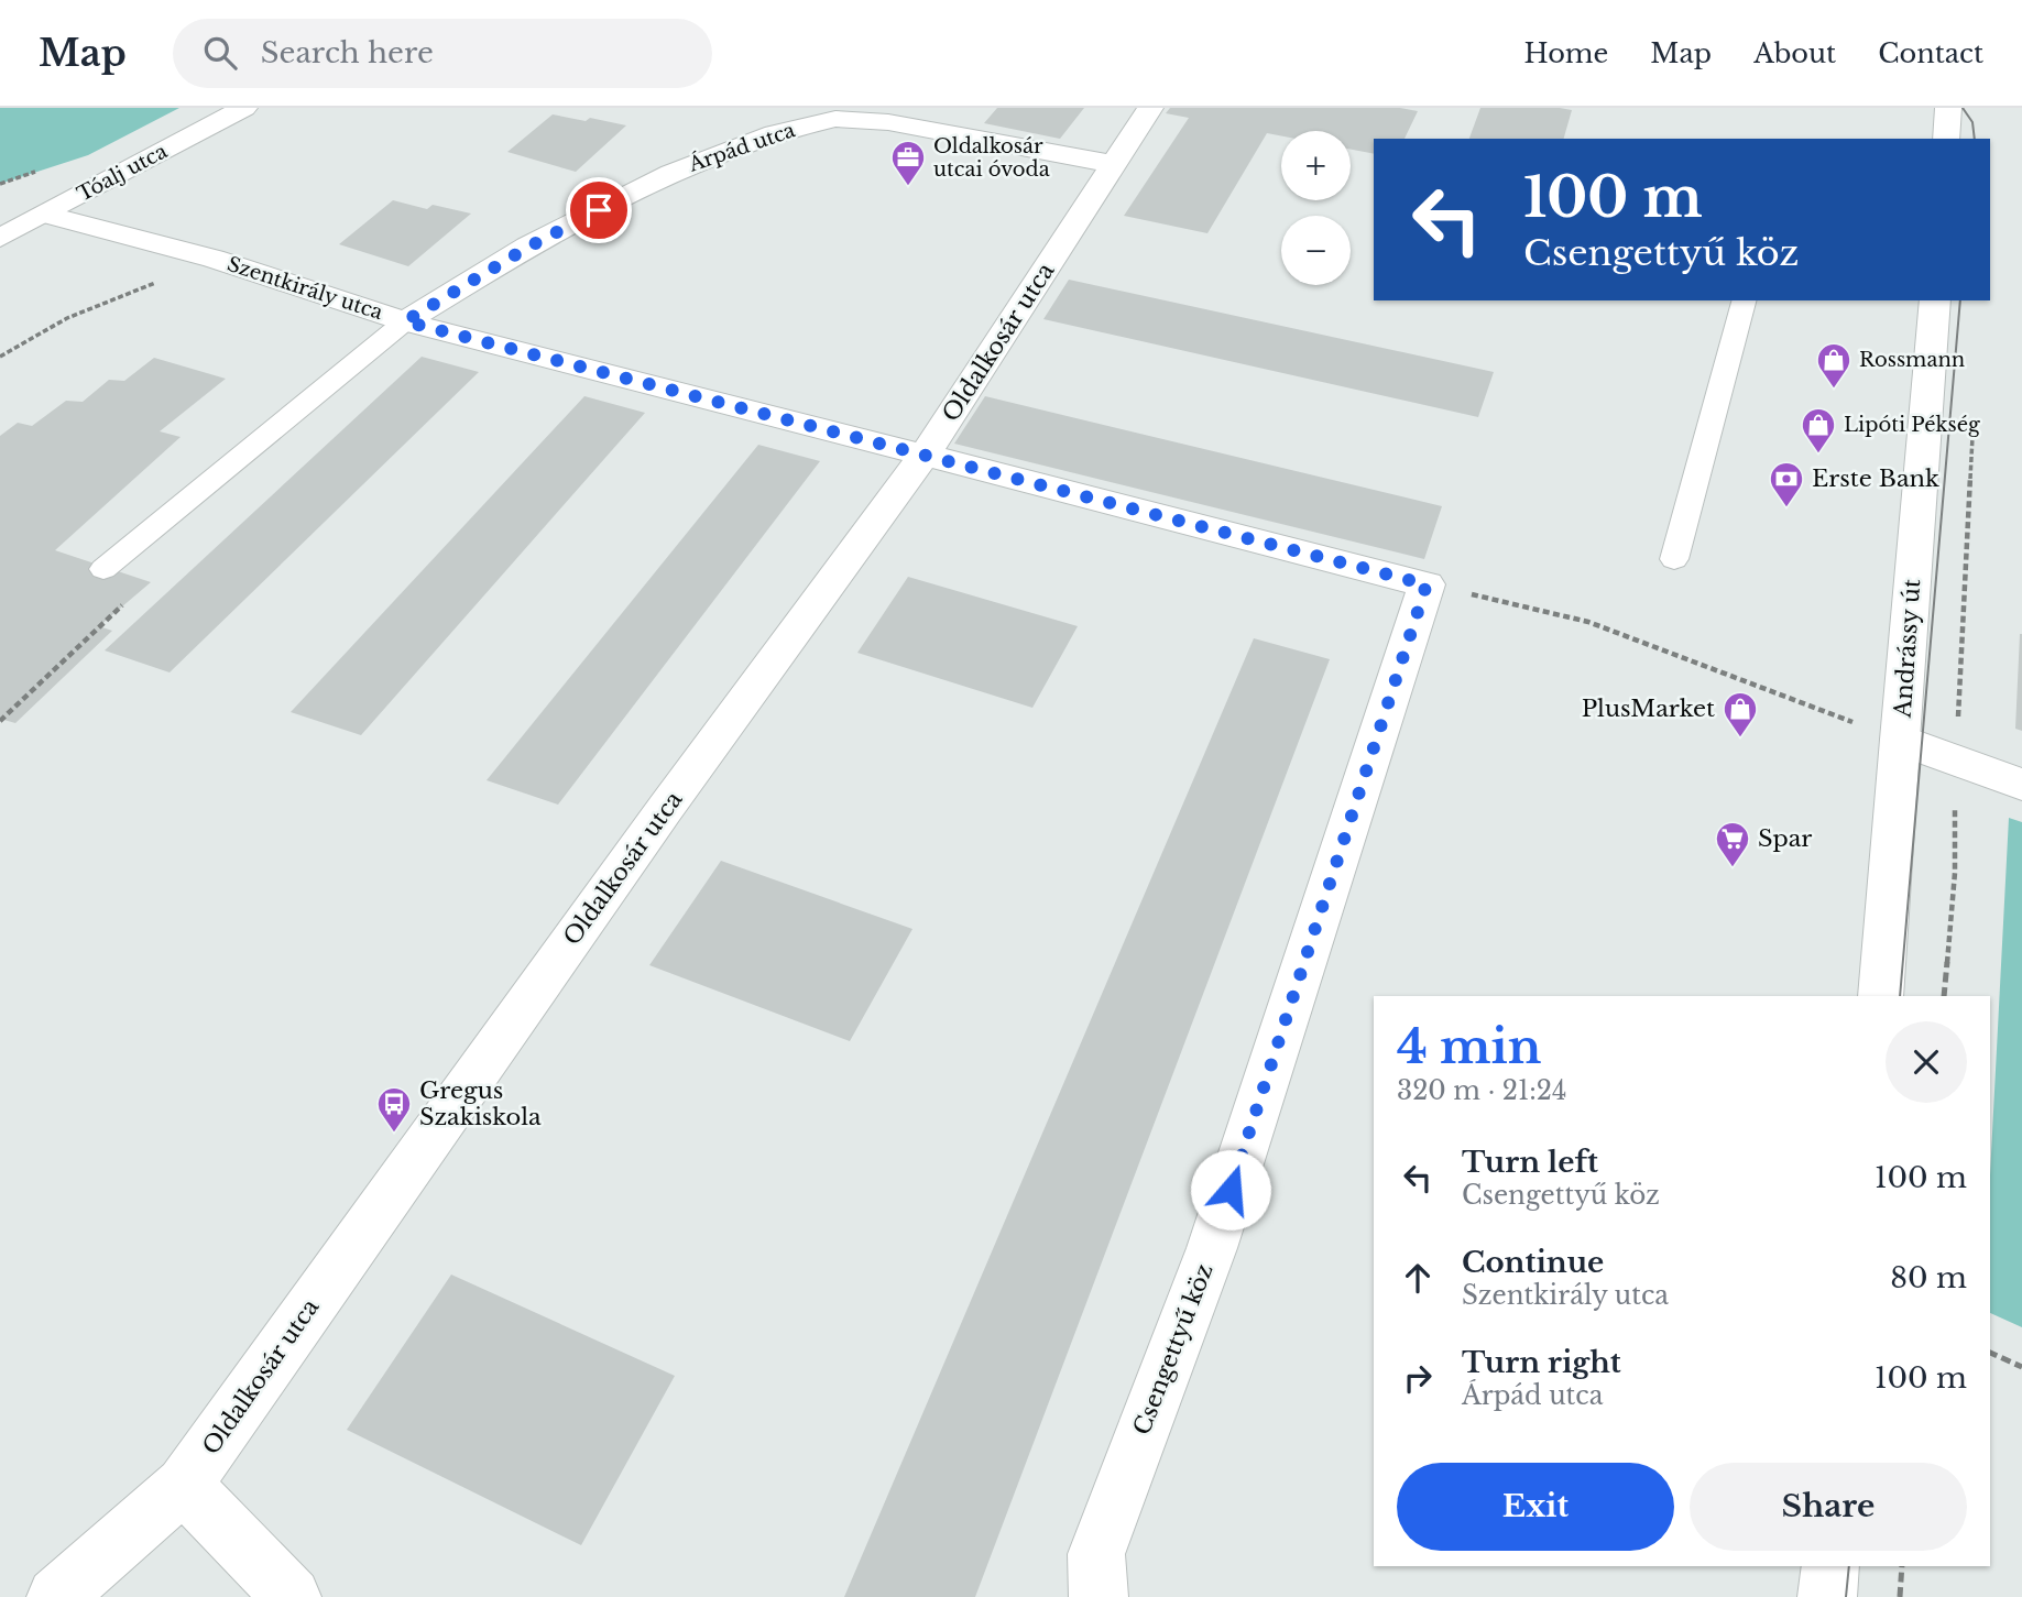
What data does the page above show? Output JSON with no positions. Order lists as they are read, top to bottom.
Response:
{
  "streets": {
    "street": [
      "Árpád utca",
      "Tóalj utca",
      "Szentkirály utca",
      "Oldalkosár utca",
      "Andrássy út",
      "Csengettyű köz"
    ]
  },
  "crossings": [
    ["Árpád utca", "Szentkirály utca"],
    ["Árpád utca", "Oldalkosár utca"],
    ["Tóalj utca", "Szentkirály utca"],
    ["Szentkirály utca", "Oldalkosár utca"]
  ],
  "places": {
    "office": ["Oldalkosár utcai óvoda"],
    "shop": ["Rossmann", "Lipóti Pékség", "PlusMarket"],
    "bank": ["Erste Bank"],
    "supermarket": ["Spar"],
    "bus stop": ["Gregus Szakiskola"]
  },
  "page": {
    "header": "Map",
    "search": "Search here",
    "nav": [
      "Home",
      "Map",
      "About",
      "Contact"
    ],
    "map_buttons": ["+", "−"],
    "turn": ["100 m", "Csengettyű köz"],
    "heading": ["4 min", "320 m · 21:24"],
    "list": [
      {
        "name": "Turn left",
        "note": "Csengettyű köz",
        "value": "100 m"
      },
      {
        "name": "Continue",
        "note": "Szentkirály utca",
        "value": "80 m"
      },
      {
        "name": "Turn right",
        "note": "Árpád utca",
        "value": "100 m"
      }
    ],
    "buttons": ["Exit", "Share"]
  }
}
